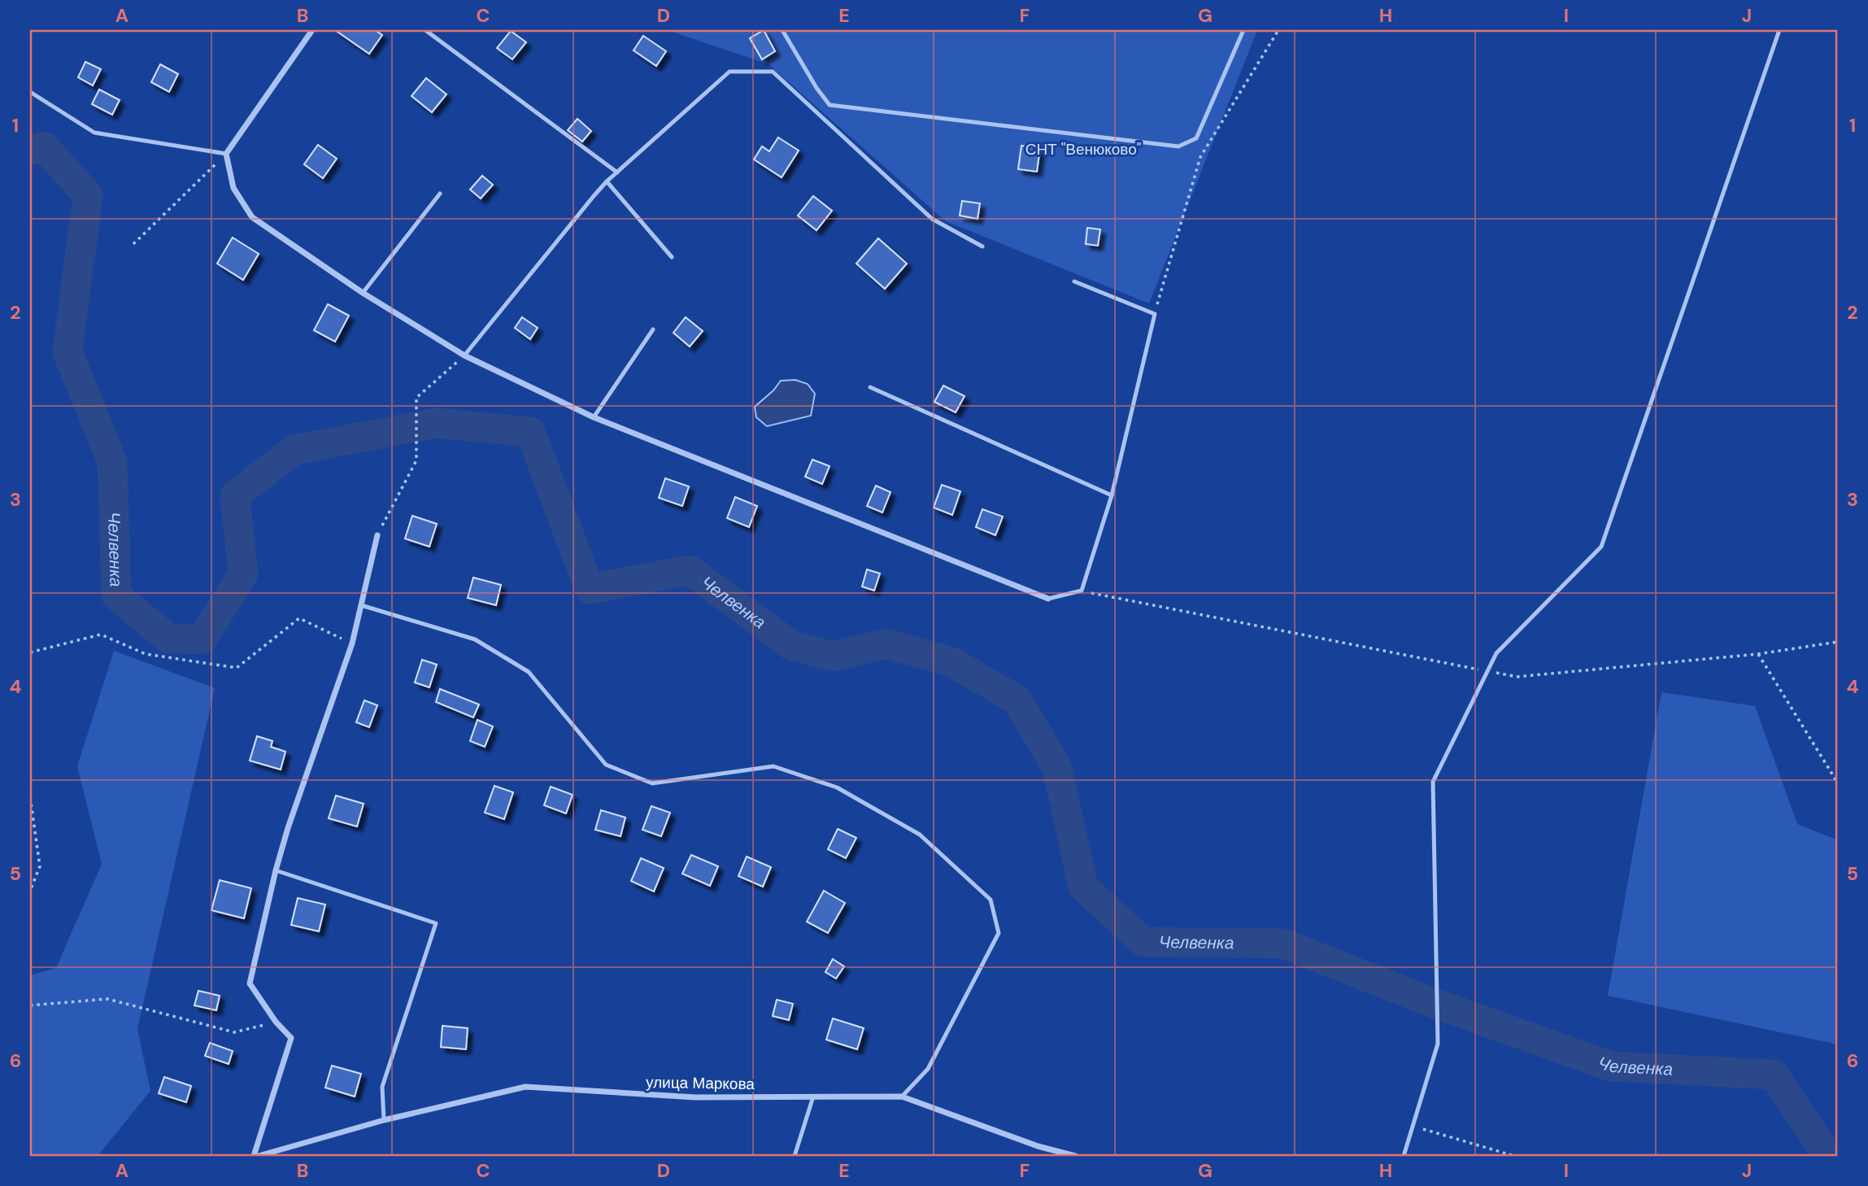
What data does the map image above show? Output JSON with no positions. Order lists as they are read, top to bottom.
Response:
{
  "streets": {
    "street": ["улица Маркова"]
  },
  "water": ["Челвенка"],
  "parks": ["СНТ \"Венюково\""],
  "grid": {
    "columns": [
      "A",
      "B",
      "C",
      "D",
      "E",
      "F",
      "G",
      "H",
      "I",
      "J"
    ],
    "rows": [
      "1",
      "2",
      "3",
      "4",
      "5",
      "6"
    ]
  }
}
